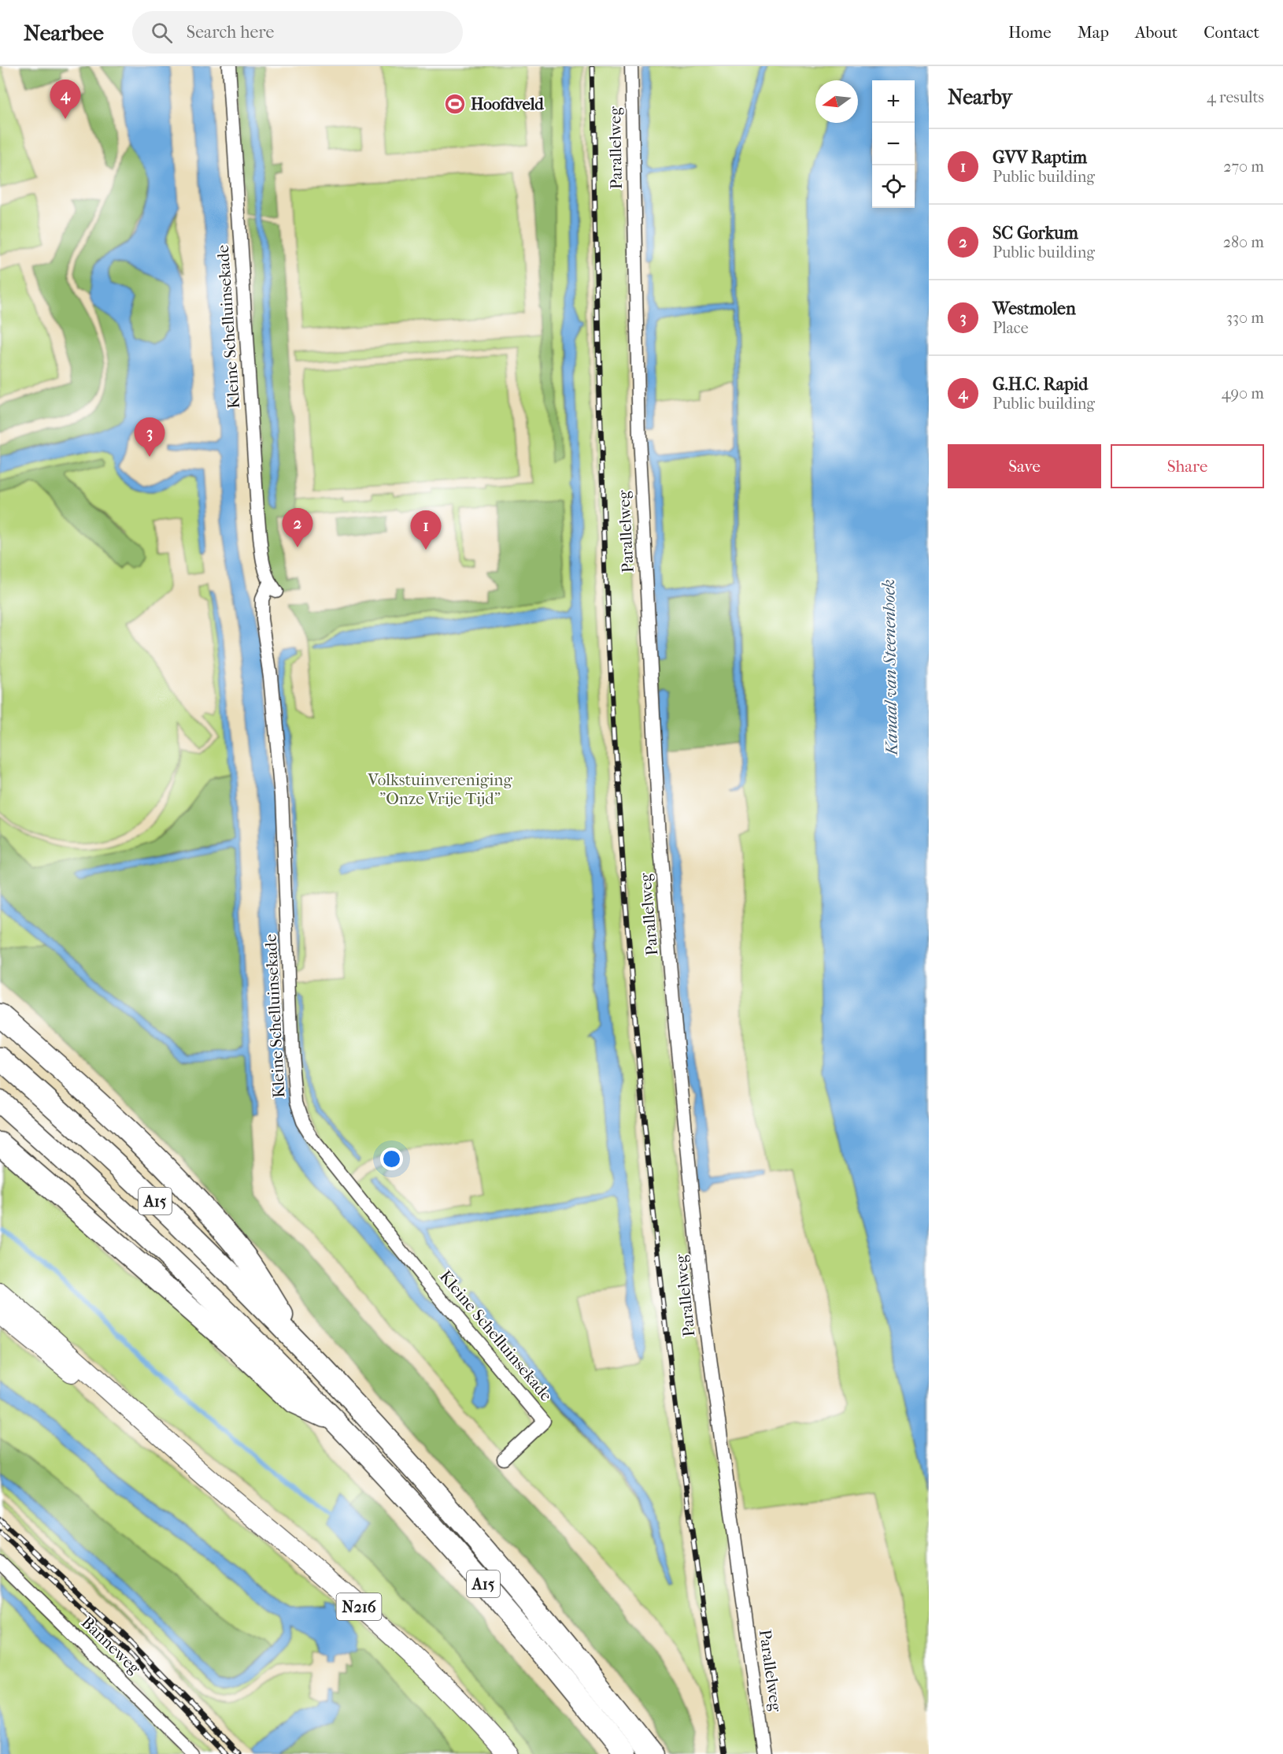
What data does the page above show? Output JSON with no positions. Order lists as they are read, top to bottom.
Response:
{
  "streets": {
    "highway": ["A15"],
    "main road": ["N216"],
    "street": ["Parallelweg", "Kleine Schelluinsekade", "Banneweg"]
  },
  "water": ["Kanaal van Steenenhoek"],
  "parks": ["Volkstuinvereniging \"Onze Vrije Tijd\""],
  "places": {
    "sports": ["Hoofdveld"]
  },
  "north": "left",
  "page": {
    "header": "Nearbee",
    "search": "Search here",
    "nav": [
      "Home",
      "Map",
      "About",
      "Contact"
    ],
    "heading": ["Nearby", "4 results"],
    "pins": [
      "4",
      "3",
      "2",
      "1"
    ],
    "map_buttons": ["+", "−"],
    "list": [
      {
        "mark": "1",
        "name": "GVV Raptim",
        "note": "Public building",
        "value": "270 m"
      },
      {
        "mark": "2",
        "name": "SC Gorkum",
        "note": "Public building",
        "value": "280 m"
      },
      {
        "mark": "3",
        "name": "Westmolen",
        "note": "Place",
        "value": "330 m"
      },
      {
        "mark": "4",
        "name": "G.H.C. Rapid",
        "note": "Public building",
        "value": "490 m"
      }
    ],
    "buttons": ["Save", "Share"]
  }
}
